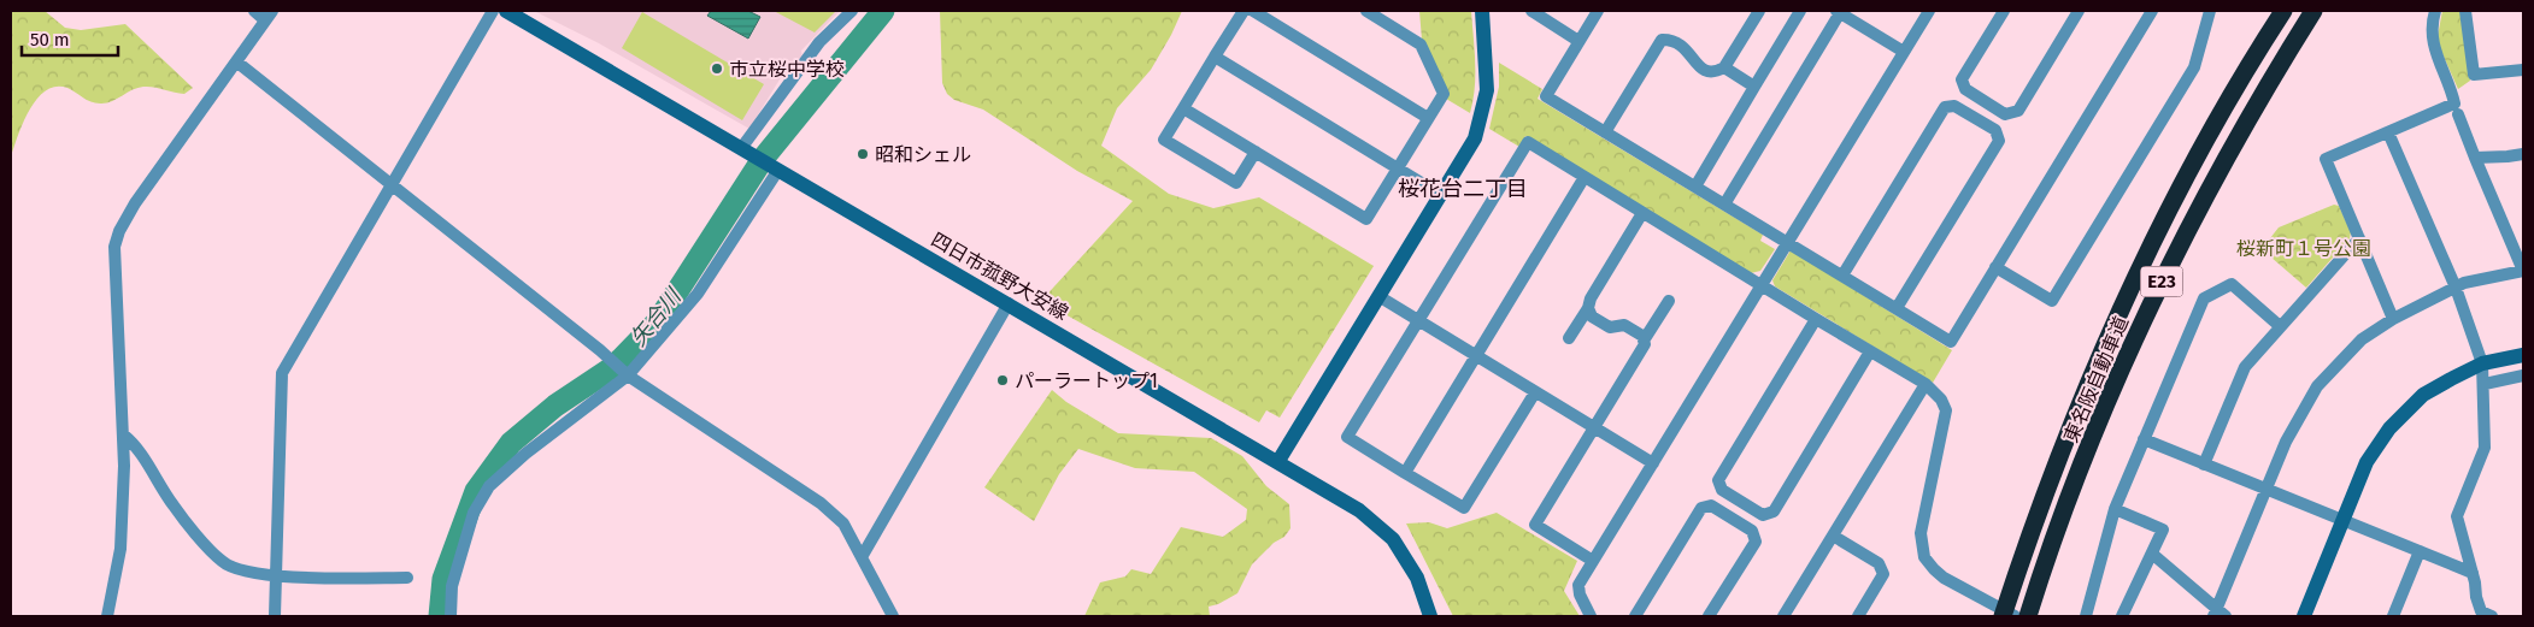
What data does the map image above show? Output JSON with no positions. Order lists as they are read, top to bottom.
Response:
{
  "streets": {
    "highway": ["E23", "東名阪自動車道"],
    "main road": ["四日市菰野大安線"]
  },
  "districts": ["桜花台二丁目"],
  "water": ["矢合川"],
  "parks": ["桜新町１号公園"],
  "places": ["市立桜中学校", "昭和シェル", "パーラートップ1"],
  "scale_bar": "50 m"
}
